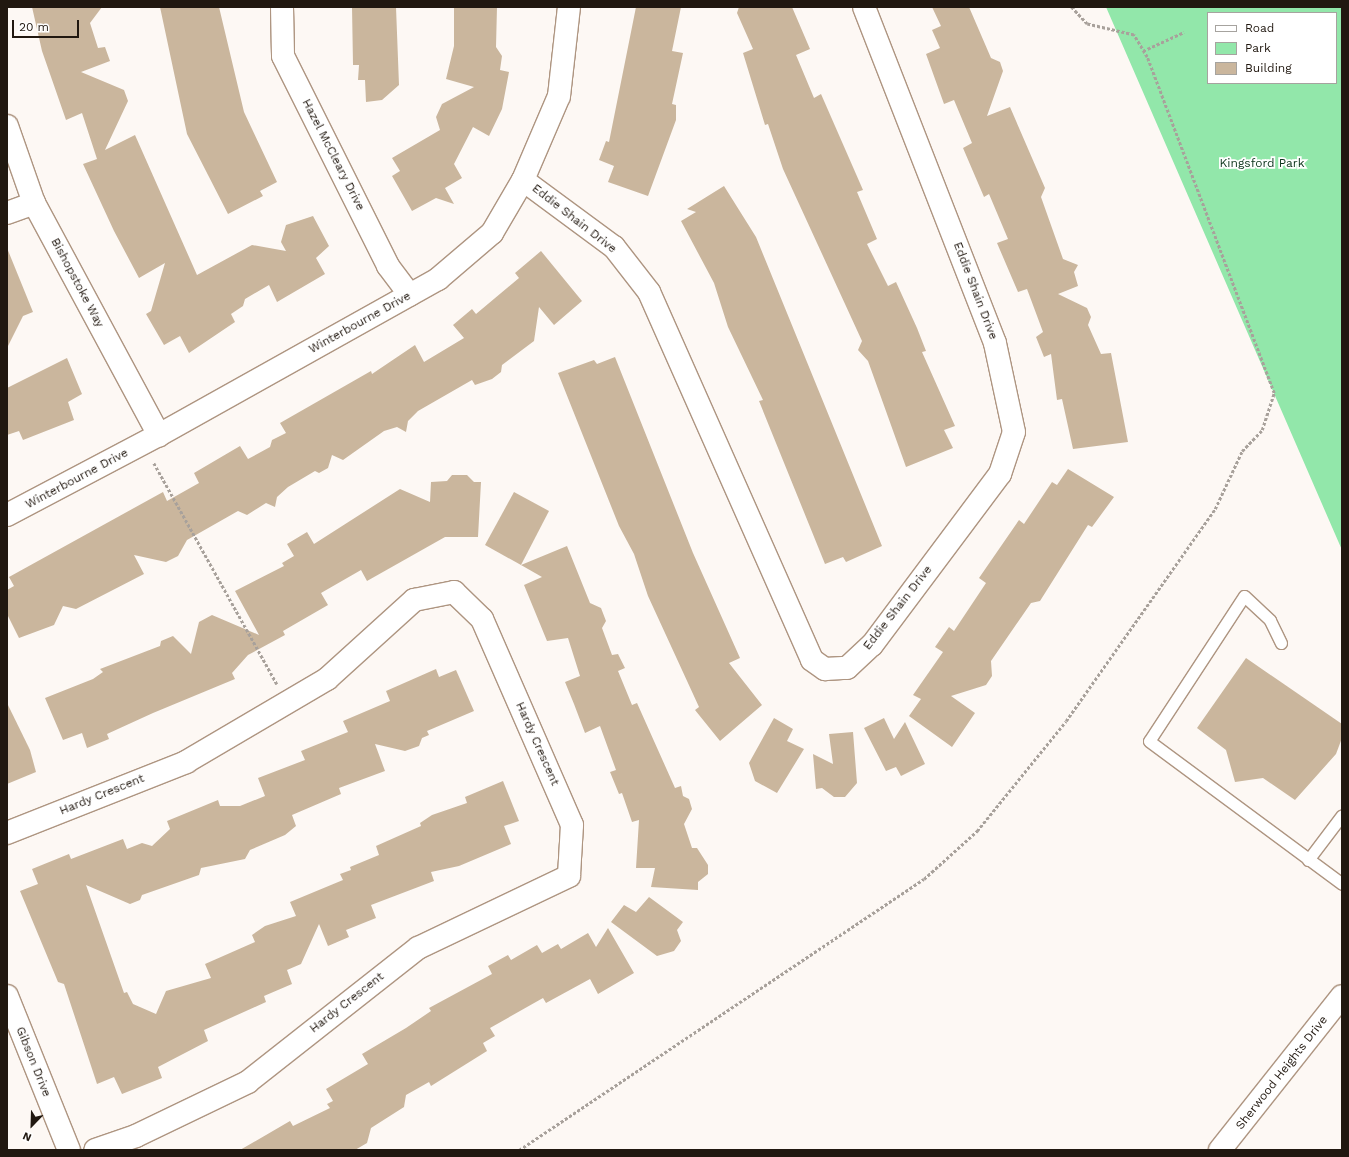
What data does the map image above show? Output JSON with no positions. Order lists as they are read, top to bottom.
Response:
{
  "streets": {
    "street": [
      "Hazel McCleary Drive",
      "Eddie Shain Drive",
      "Bishopstoke Way",
      "Winterbourne Drive",
      "Hardy Crescent",
      "Gibson Drive",
      "Sherwood Heights Drive"
    ]
  },
  "crossings": [
    ["Hazel McCleary Drive", "Winterbourne Drive"],
    ["Eddie Shain Drive", "Winterbourne Drive"],
    ["Bishopstoke Way", "Winterbourne Drive"]
  ],
  "parks": ["Kingsford Park"],
  "legend": ["Road", "Park", "Building"],
  "scale_bar": "20 m",
  "north": "bottom left"
}
